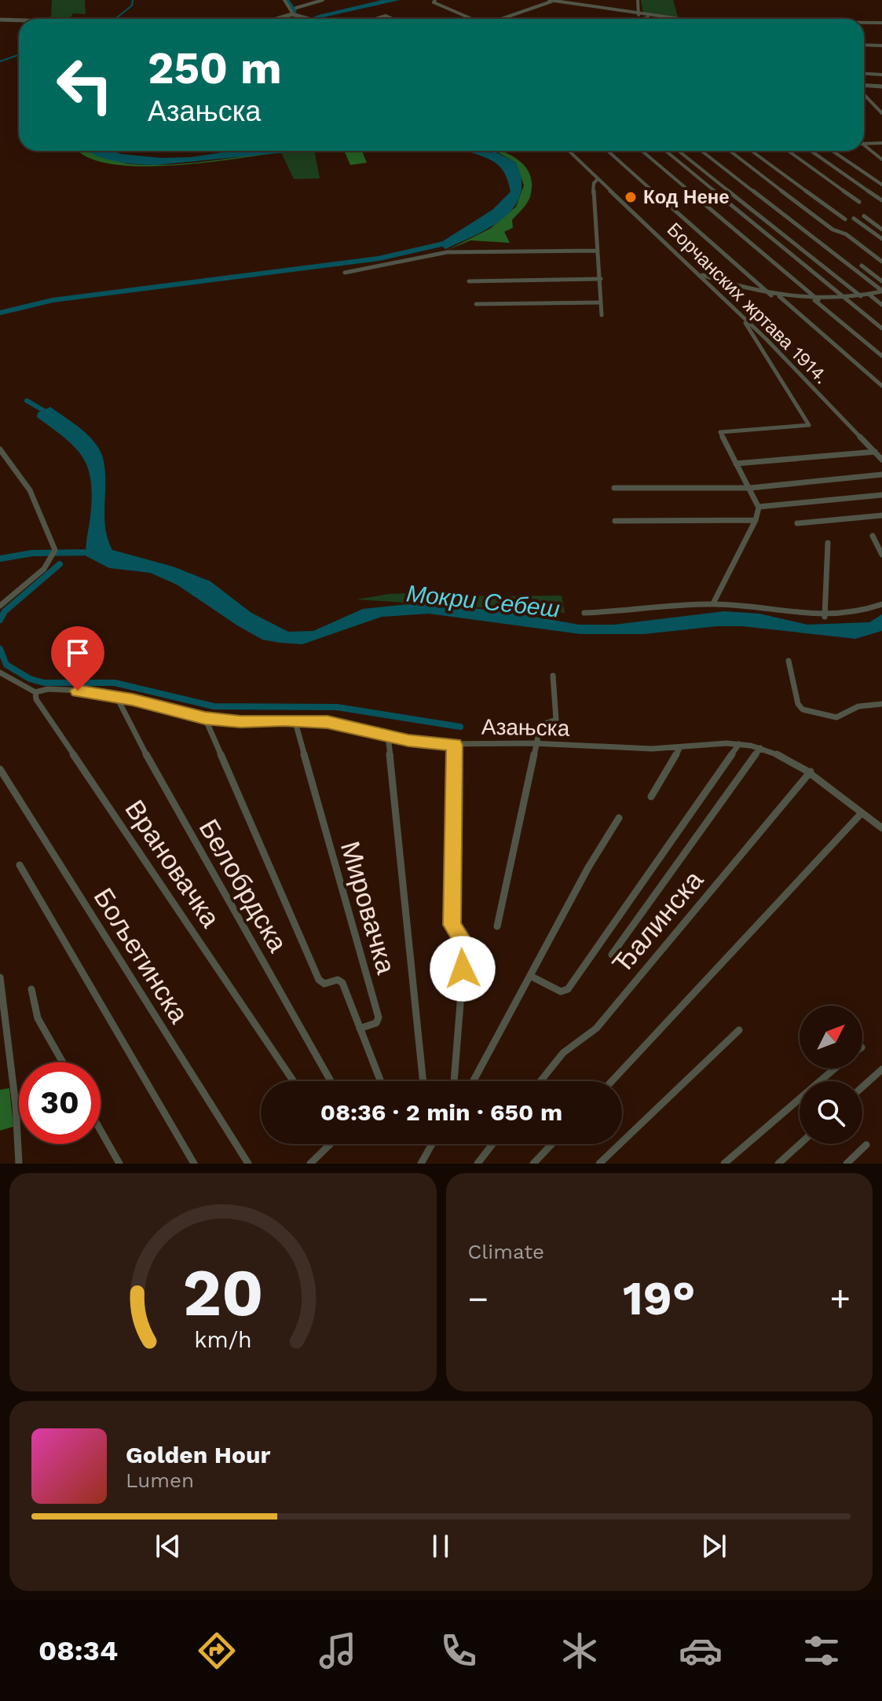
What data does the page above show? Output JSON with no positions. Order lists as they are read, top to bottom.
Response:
{
  "streets": {
    "street": [
      "Борчанских жртава 1914.",
      "Азањска",
      "Врановачка",
      "Белобрдска",
      "Мировачка",
      "Ђалинска",
      "Бољетинска"
    ]
  },
  "crossings": [
    ["Азањска", "Врановачка"],
    ["Азањска", "Белобрдска"],
    ["Азањска", "Мировачка"],
    ["Азањска", "Ђалинска"]
  ],
  "water": ["Мокри Себеш"],
  "places": ["Код Нене"],
  "north": "top right",
  "page": {
    "turn": ["250 m", "Азањска"],
    "limit": "30",
    "trip": "08:36 · 2 min · 650 m",
    "tile": "Climate",
    "heat": ["−", "19°", "+"],
    "song": ["Golden Hour", "Lumen"],
    "tabs": "08:34",
    "gauge": ["20", "km/h"]
  }
}
